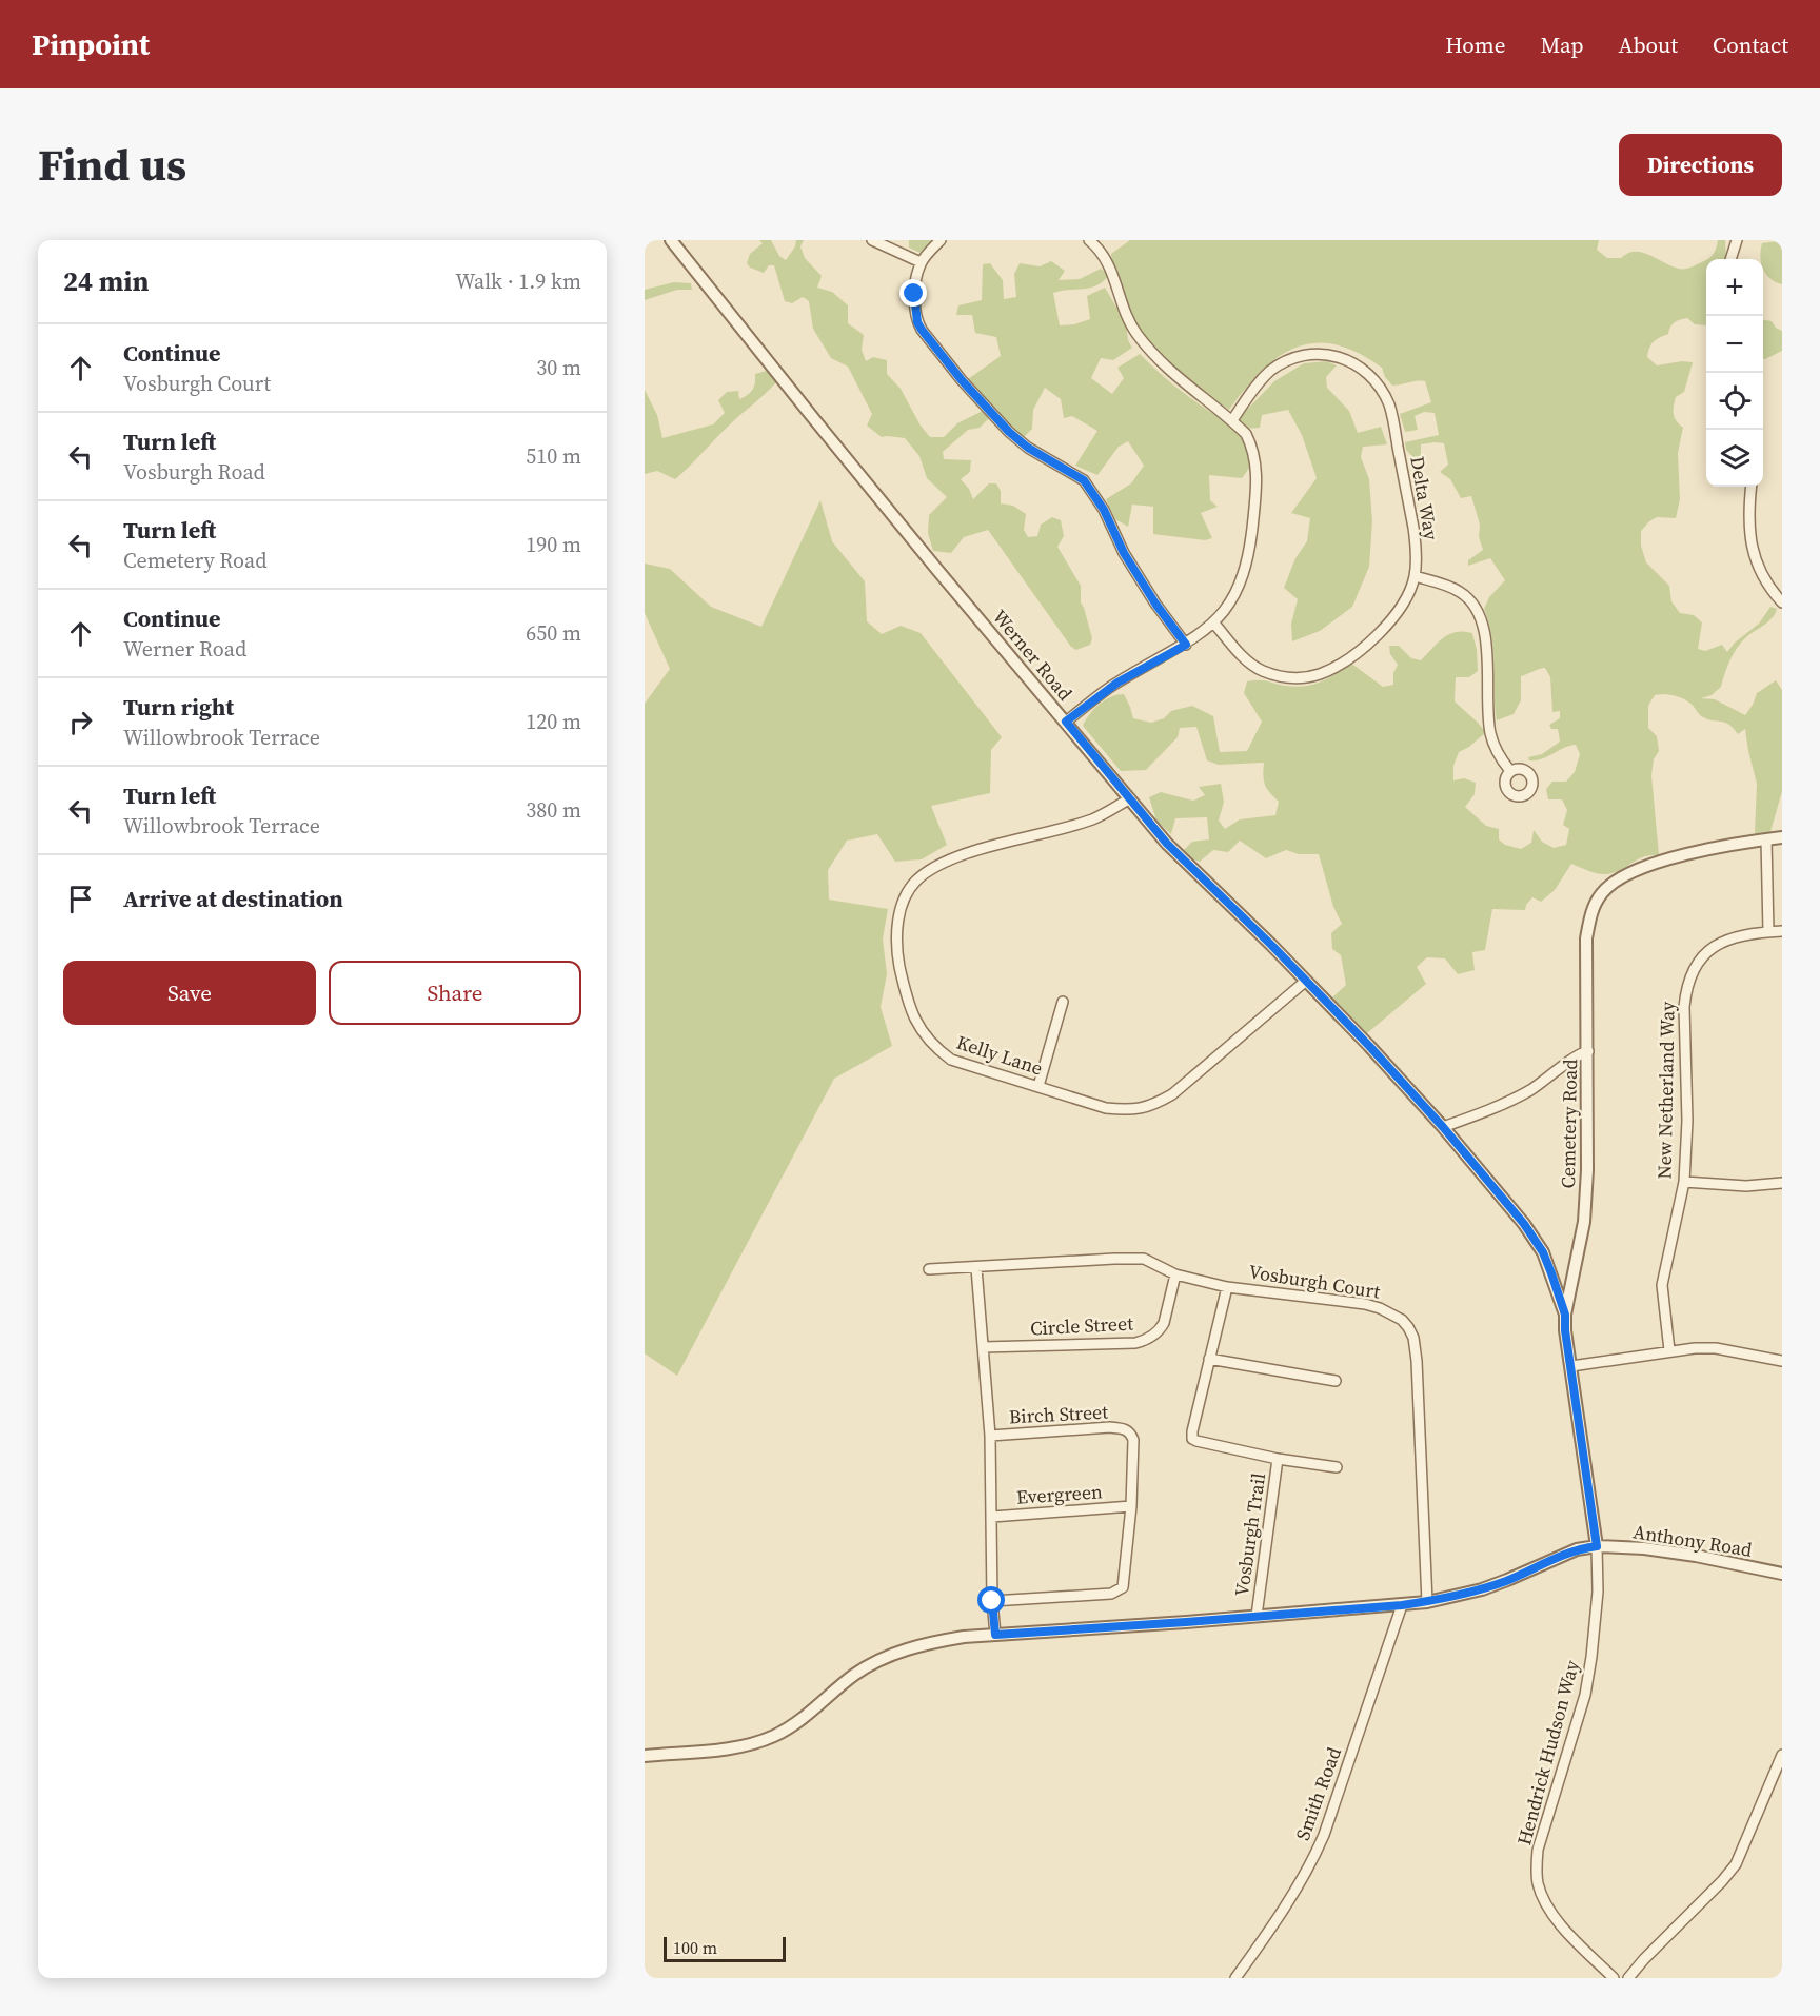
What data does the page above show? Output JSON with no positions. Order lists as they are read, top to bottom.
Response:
{
  "streets": {
    "street": [
      "Delta Way",
      "Werner Road",
      "Kelly Lane",
      "New Netherland Way",
      "Cemetery Road",
      "Vosburgh Court",
      "Circle Street",
      "Birch Street",
      "Evergreen",
      "Vosburgh Trail",
      "Anthony Road",
      "Hendrick Hudson Way",
      "Smith Road"
    ]
  },
  "crossings": [
    ["Werner Road", "Kelly Lane"],
    ["Werner Road", "Cemetery Road"],
    ["Cemetery Road", "Anthony Road"],
    ["Cemetery Road", "Hendrick Hudson Way"],
    ["Vosburgh Court", "Circle Street"],
    ["Vosburgh Court", "Vosburgh Trail"],
    ["Vosburgh Court", "Anthony Road"],
    ["Birch Street", "Evergreen"],
    ["Vosburgh Trail", "Anthony Road"],
    ["Anthony Road", "Hendrick Hudson Way"],
    ["Anthony Road", "Smith Road"]
  ],
  "scale_bar": "100 m",
  "page": {
    "header": "Pinpoint",
    "nav": [
      "Home",
      "Map",
      "About",
      "Contact"
    ],
    "title": "Find us",
    "buttons": [
      "Directions",
      ["Save", "Share"]
    ],
    "heading": ["24 min", "Walk · 1.9 km"],
    "map_buttons": ["+", "−"],
    "list": [
      ["Continue", "Vosburgh Court", "30 m"],
      ["Turn left", "Vosburgh Road", "510 m"],
      ["Turn left", "Cemetery Road", "190 m"],
      ["Continue", "Werner Road", "650 m"],
      ["Turn right", "Willowbrook Terrace", "120 m"],
      ["Turn left", "Willowbrook Terrace", "380 m"],
      "Arrive at destination"
    ],
    "scale": "100 m"
  }
}
